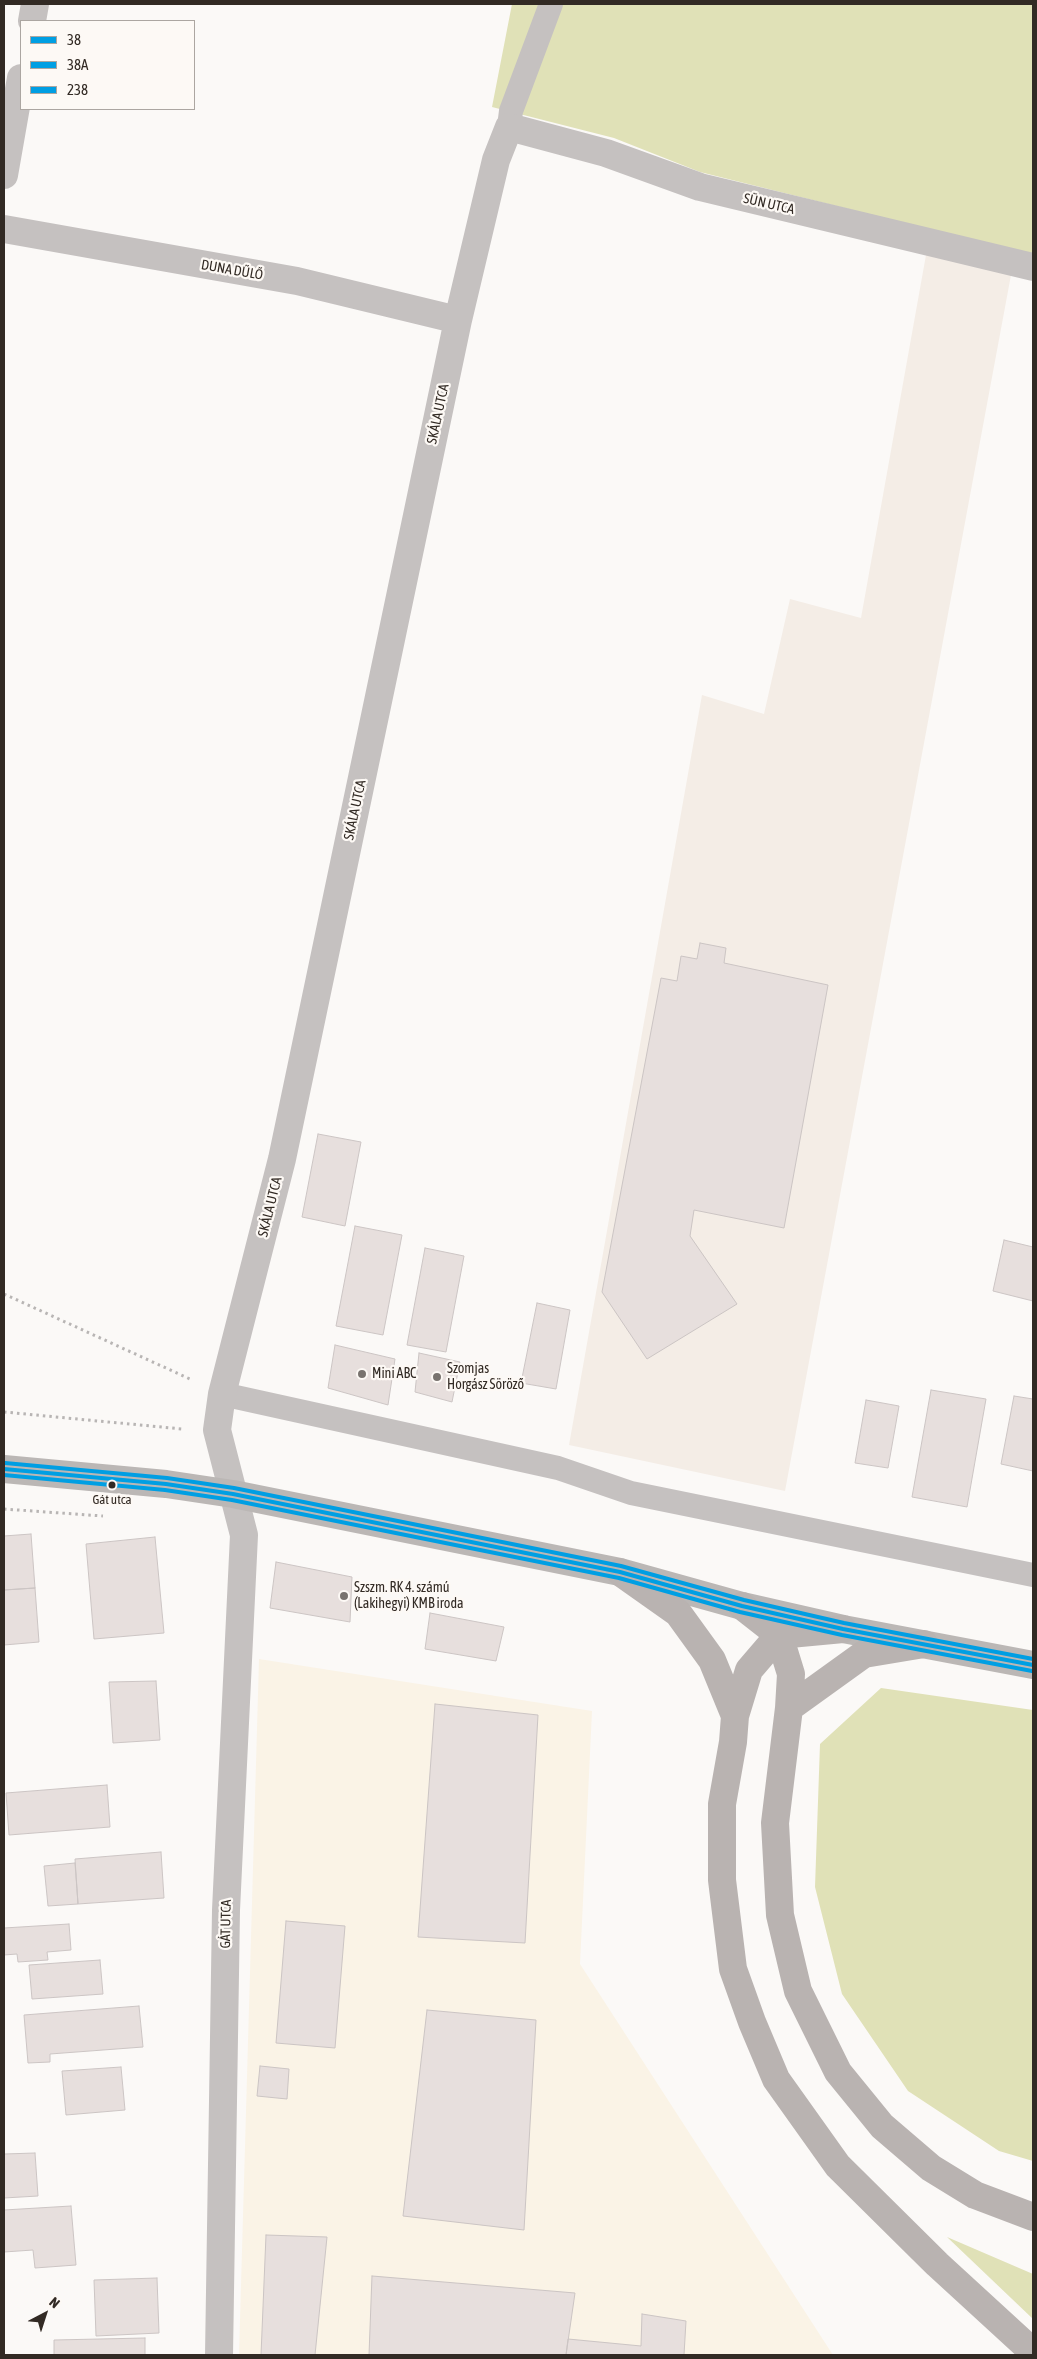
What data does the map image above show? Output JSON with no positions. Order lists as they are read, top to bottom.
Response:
{
  "streets": {
    "street": [
      "SÜN UTCA",
      "DUNA DŰLŐ",
      "SKÁLA UTCA",
      "GÁT UTCA"
    ]
  },
  "crossings": [
    ["SÜN UTCA", "SKÁLA UTCA"],
    ["DUNA DŰLŐ", "SKÁLA UTCA"],
    ["SKÁLA UTCA", "GÁT UTCA"]
  ],
  "places": [
    "Mini ABC",
    "Szomjas Horgász Söröző",
    "Gát utca",
    "Szszm. RK 4. számú (Lakihegyi) KMB iroda"
  ],
  "lines": ["transit line 238", "transit line 38", "transit line 38A"],
  "legend": ["38", "38A", "238"],
  "north": "top right"
}
